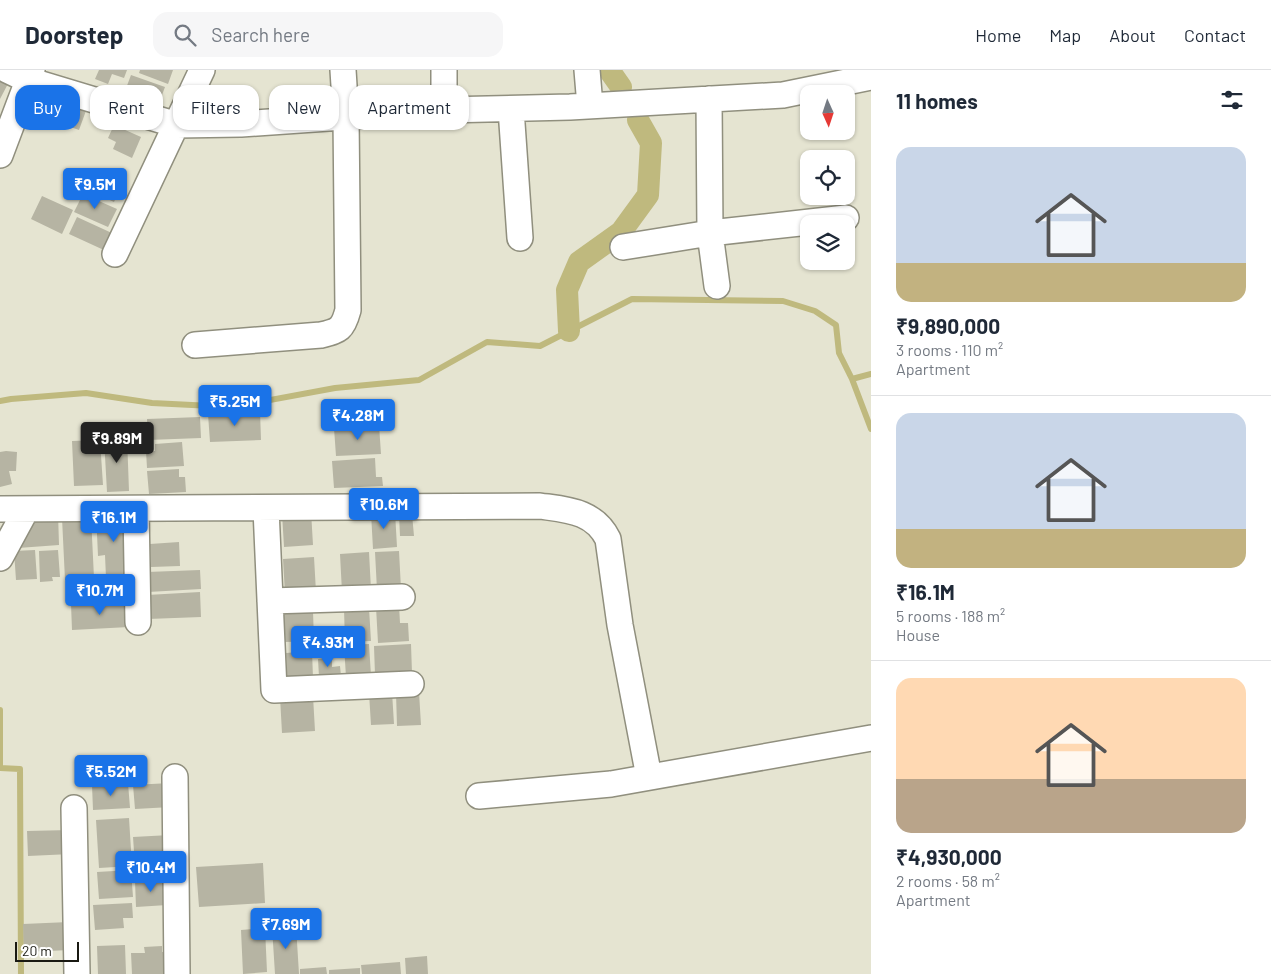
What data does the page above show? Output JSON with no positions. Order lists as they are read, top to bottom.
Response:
{
  "scale_bar": "20 m",
  "north": "bottom",
  "page": {
    "header": "Doorstep",
    "search": "Search here",
    "nav": [
      "Home",
      "Map",
      "About",
      "Contact"
    ],
    "heading": "11 homes",
    "chip": [
      "Buy",
      "Rent",
      "Filters",
      "New",
      "Apartment"
    ],
    "list": [
      {
        "name": "₹9,890,000",
        "note": "3 rooms · 110 m² · Apartment"
      },
      {
        "name": "₹16.1M",
        "note": "5 rooms · 188 m² · House"
      },
      {
        "name": "₹4,930,000",
        "note": "2 rooms · 58 m² · Apartment"
      }
    ],
    "price": [
      "₹9.5M",
      "₹5.25M",
      "₹4.28M",
      "₹9.89M",
      "₹10.6M",
      "₹16.1M",
      "₹10.7M",
      "₹4.93M",
      "₹5.52M",
      "₹10.4M",
      "₹7.69M"
    ],
    "scale": "20 m"
  }
}
